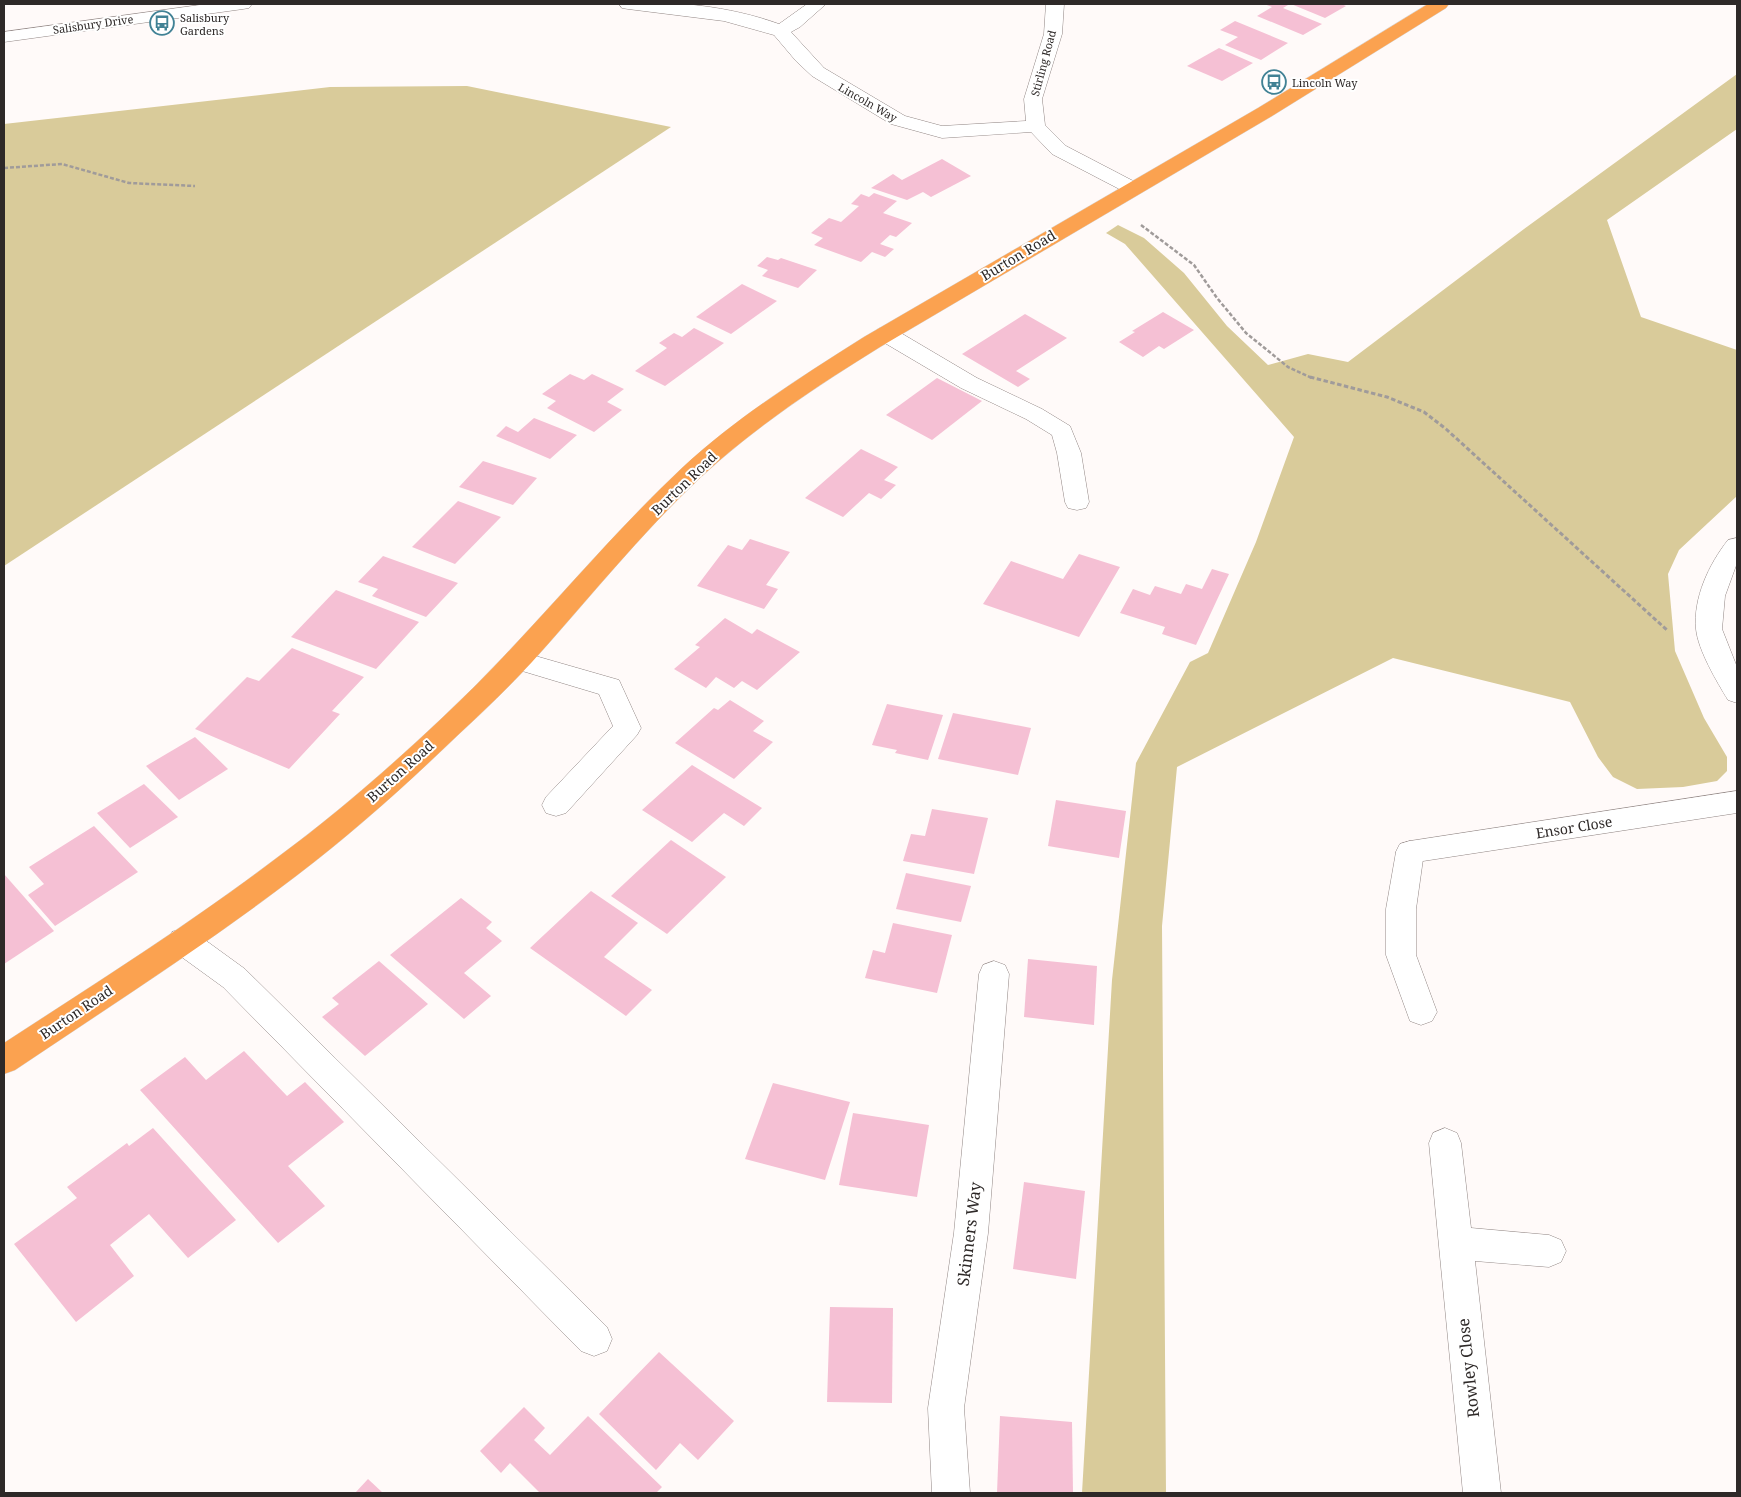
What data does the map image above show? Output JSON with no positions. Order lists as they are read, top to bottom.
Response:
{
  "streets": {
    "highway": ["Burton Road"],
    "street": [
      "Salisbury Drive",
      "Stirling Road",
      "Lincoln Way",
      "Ensor Close",
      "Skinners Way",
      "Rowley Close"
    ]
  },
  "crossings": [
    ["Stirling Road", "Lincoln Way"]
  ],
  "places": {
    "bus stop": ["Salisbury Gardens", "Lincoln Way"]
  }
}
